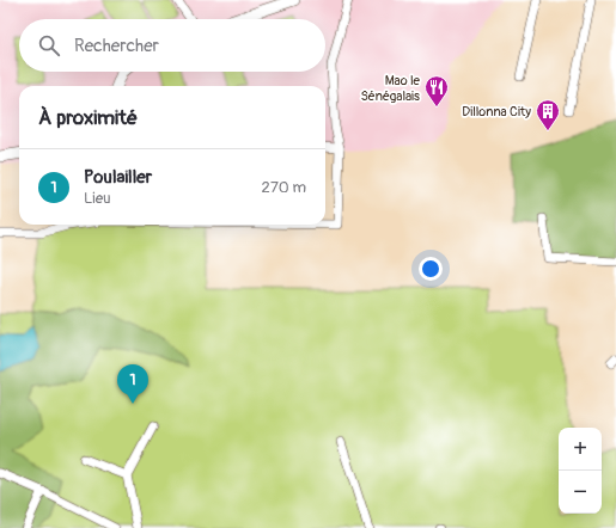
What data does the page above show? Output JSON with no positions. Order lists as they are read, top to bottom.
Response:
{
  "places": {
    "restaurant": ["Mao le Sénégalais"],
    "building": ["Dillonna City"]
  },
  "page": {
    "search": "Rechercher",
    "heading": "À proximité",
    "list": [
      {
        "mark": "1",
        "name": "Poulailler",
        "note": "Lieu",
        "value": "270 m"
      }
    ],
    "pins": "1",
    "map_buttons": ["+", "−"]
  }
}
